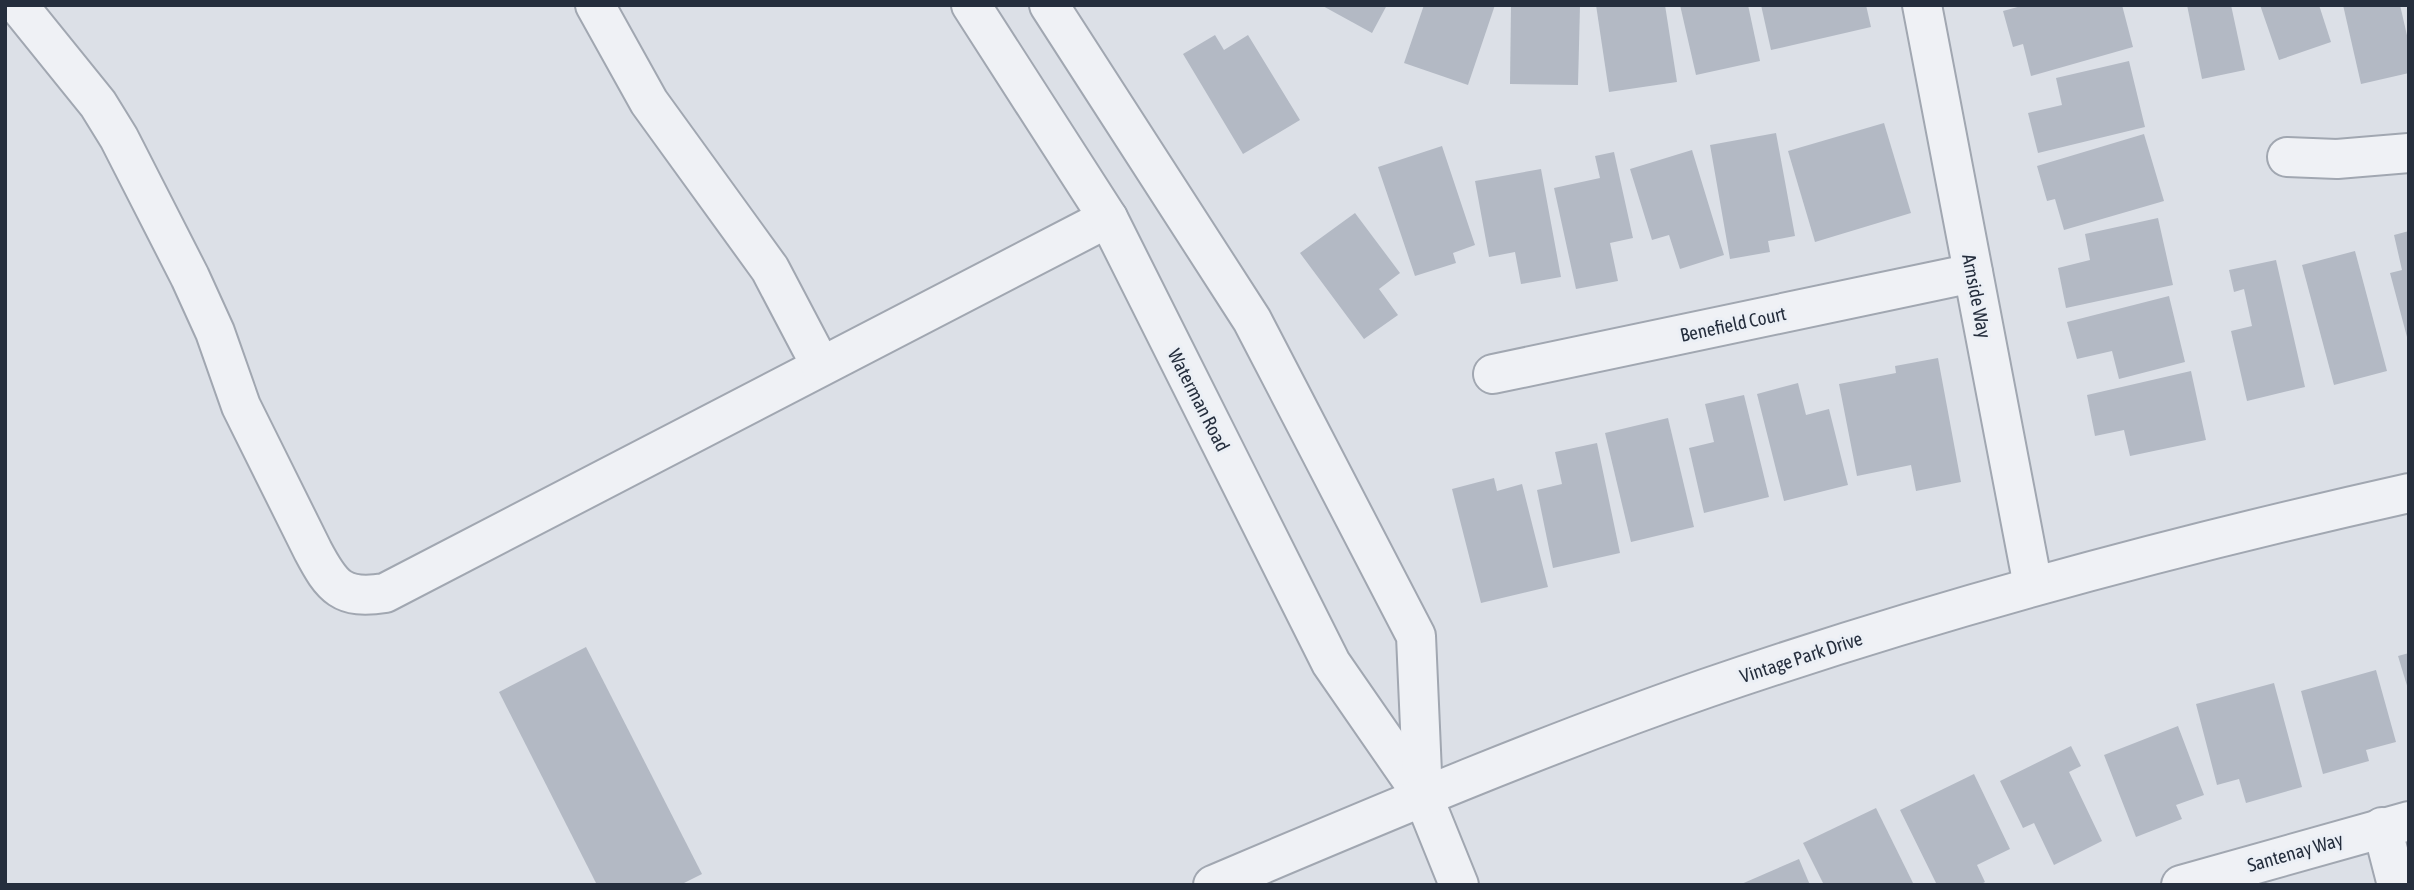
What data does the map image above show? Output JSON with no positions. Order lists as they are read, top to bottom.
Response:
{
  "streets": {
    "street": [
      "Arnside Way",
      "Benefield Court",
      "Waterman Road",
      "Vintage Park Drive",
      "Santenay Way"
    ]
  },
  "crossings": [
    ["Arnside Way", "Benefield Court"],
    ["Arnside Way", "Vintage Park Drive"],
    ["Waterman Road", "Vintage Park Drive"]
  ]
}
